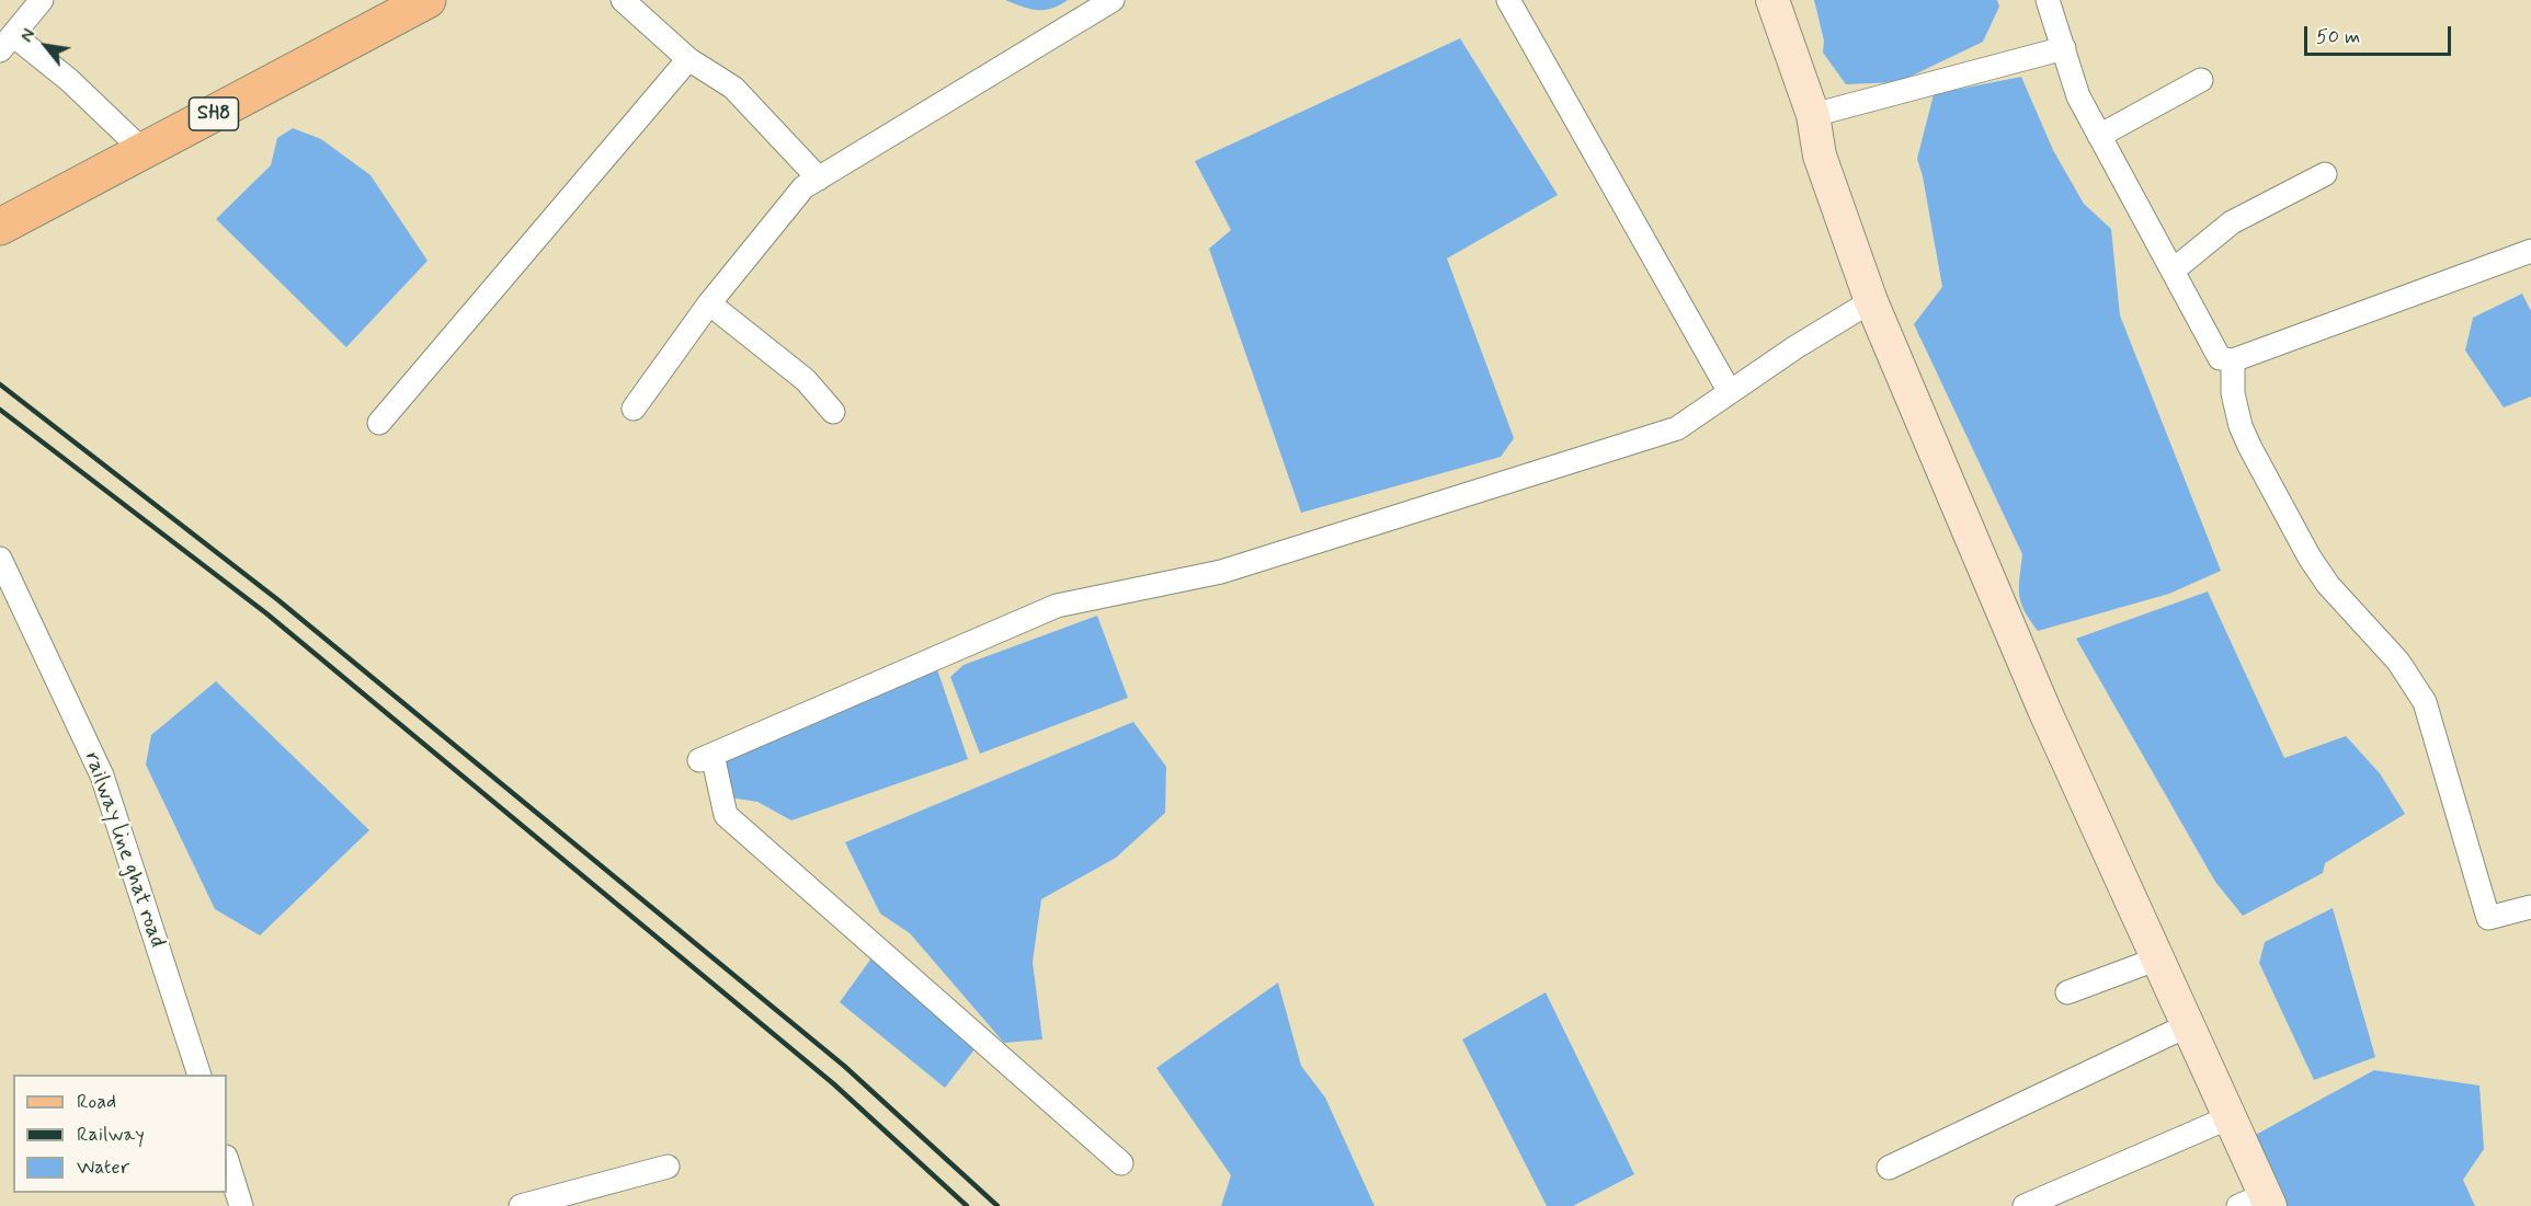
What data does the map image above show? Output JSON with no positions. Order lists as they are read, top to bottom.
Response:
{
  "streets": {
    "main road": ["SH8"],
    "street": ["railway line ghat road"]
  },
  "legend": ["Road", "Railway", "Water"],
  "scale_bar": "50 m",
  "north": "top left"
}
